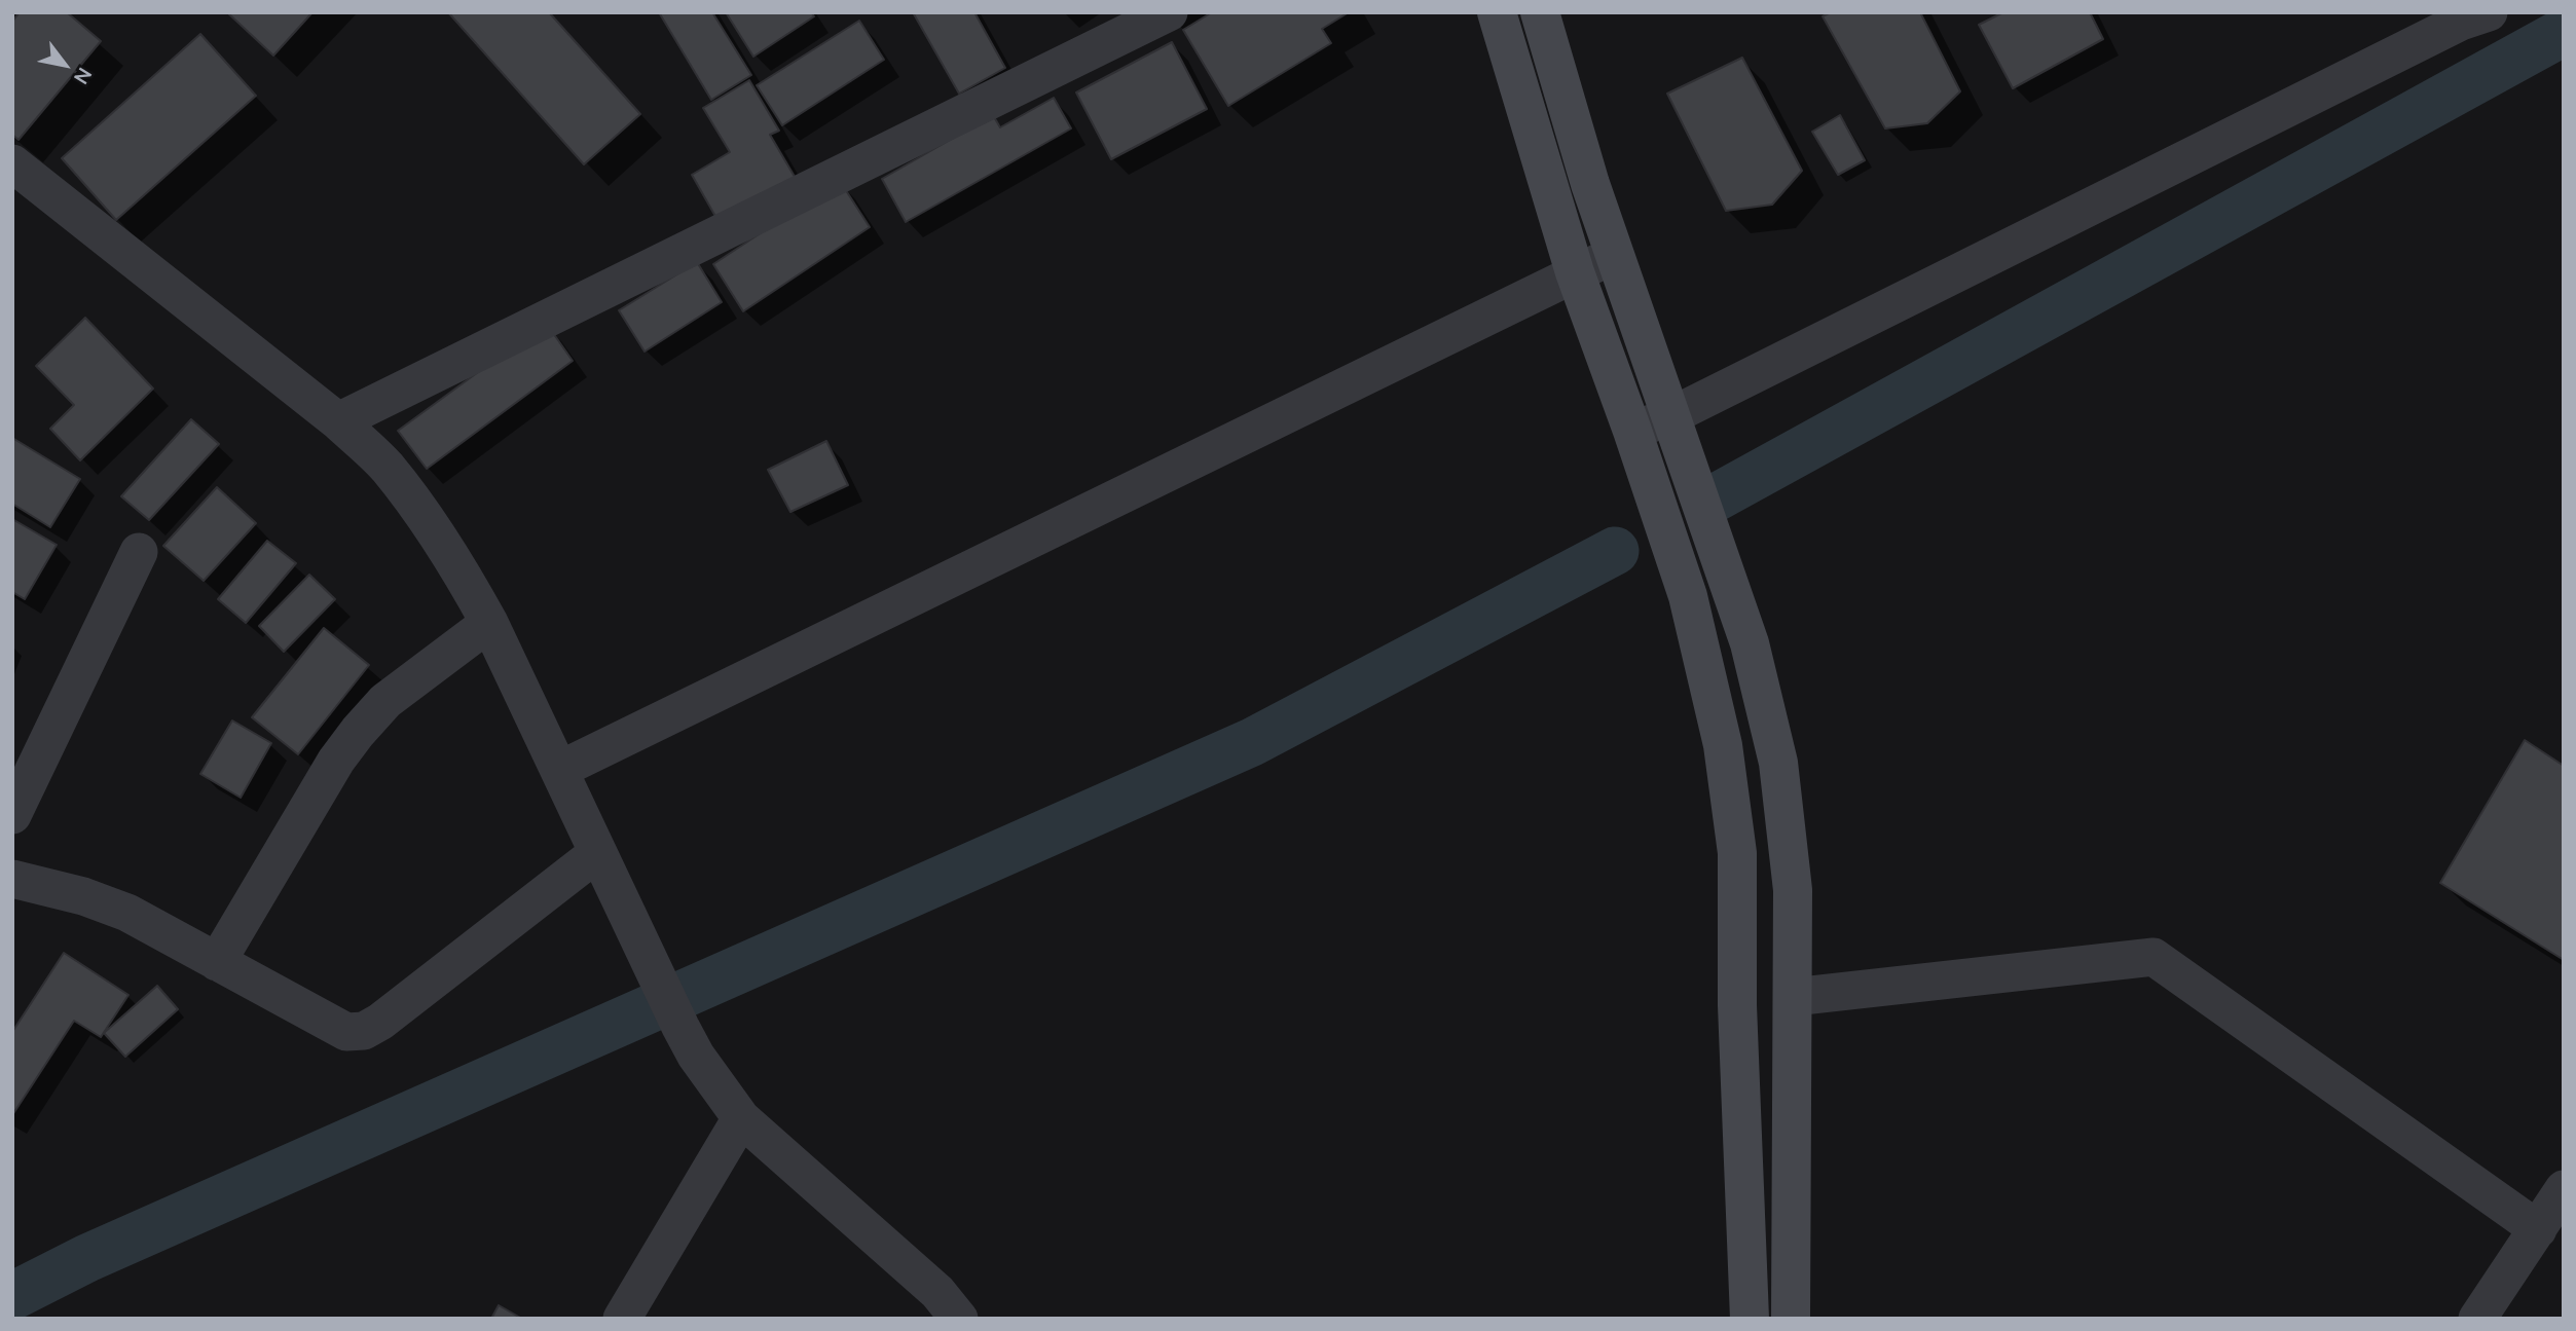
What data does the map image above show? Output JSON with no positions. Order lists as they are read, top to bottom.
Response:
{
  "north": "bottom right"
}
